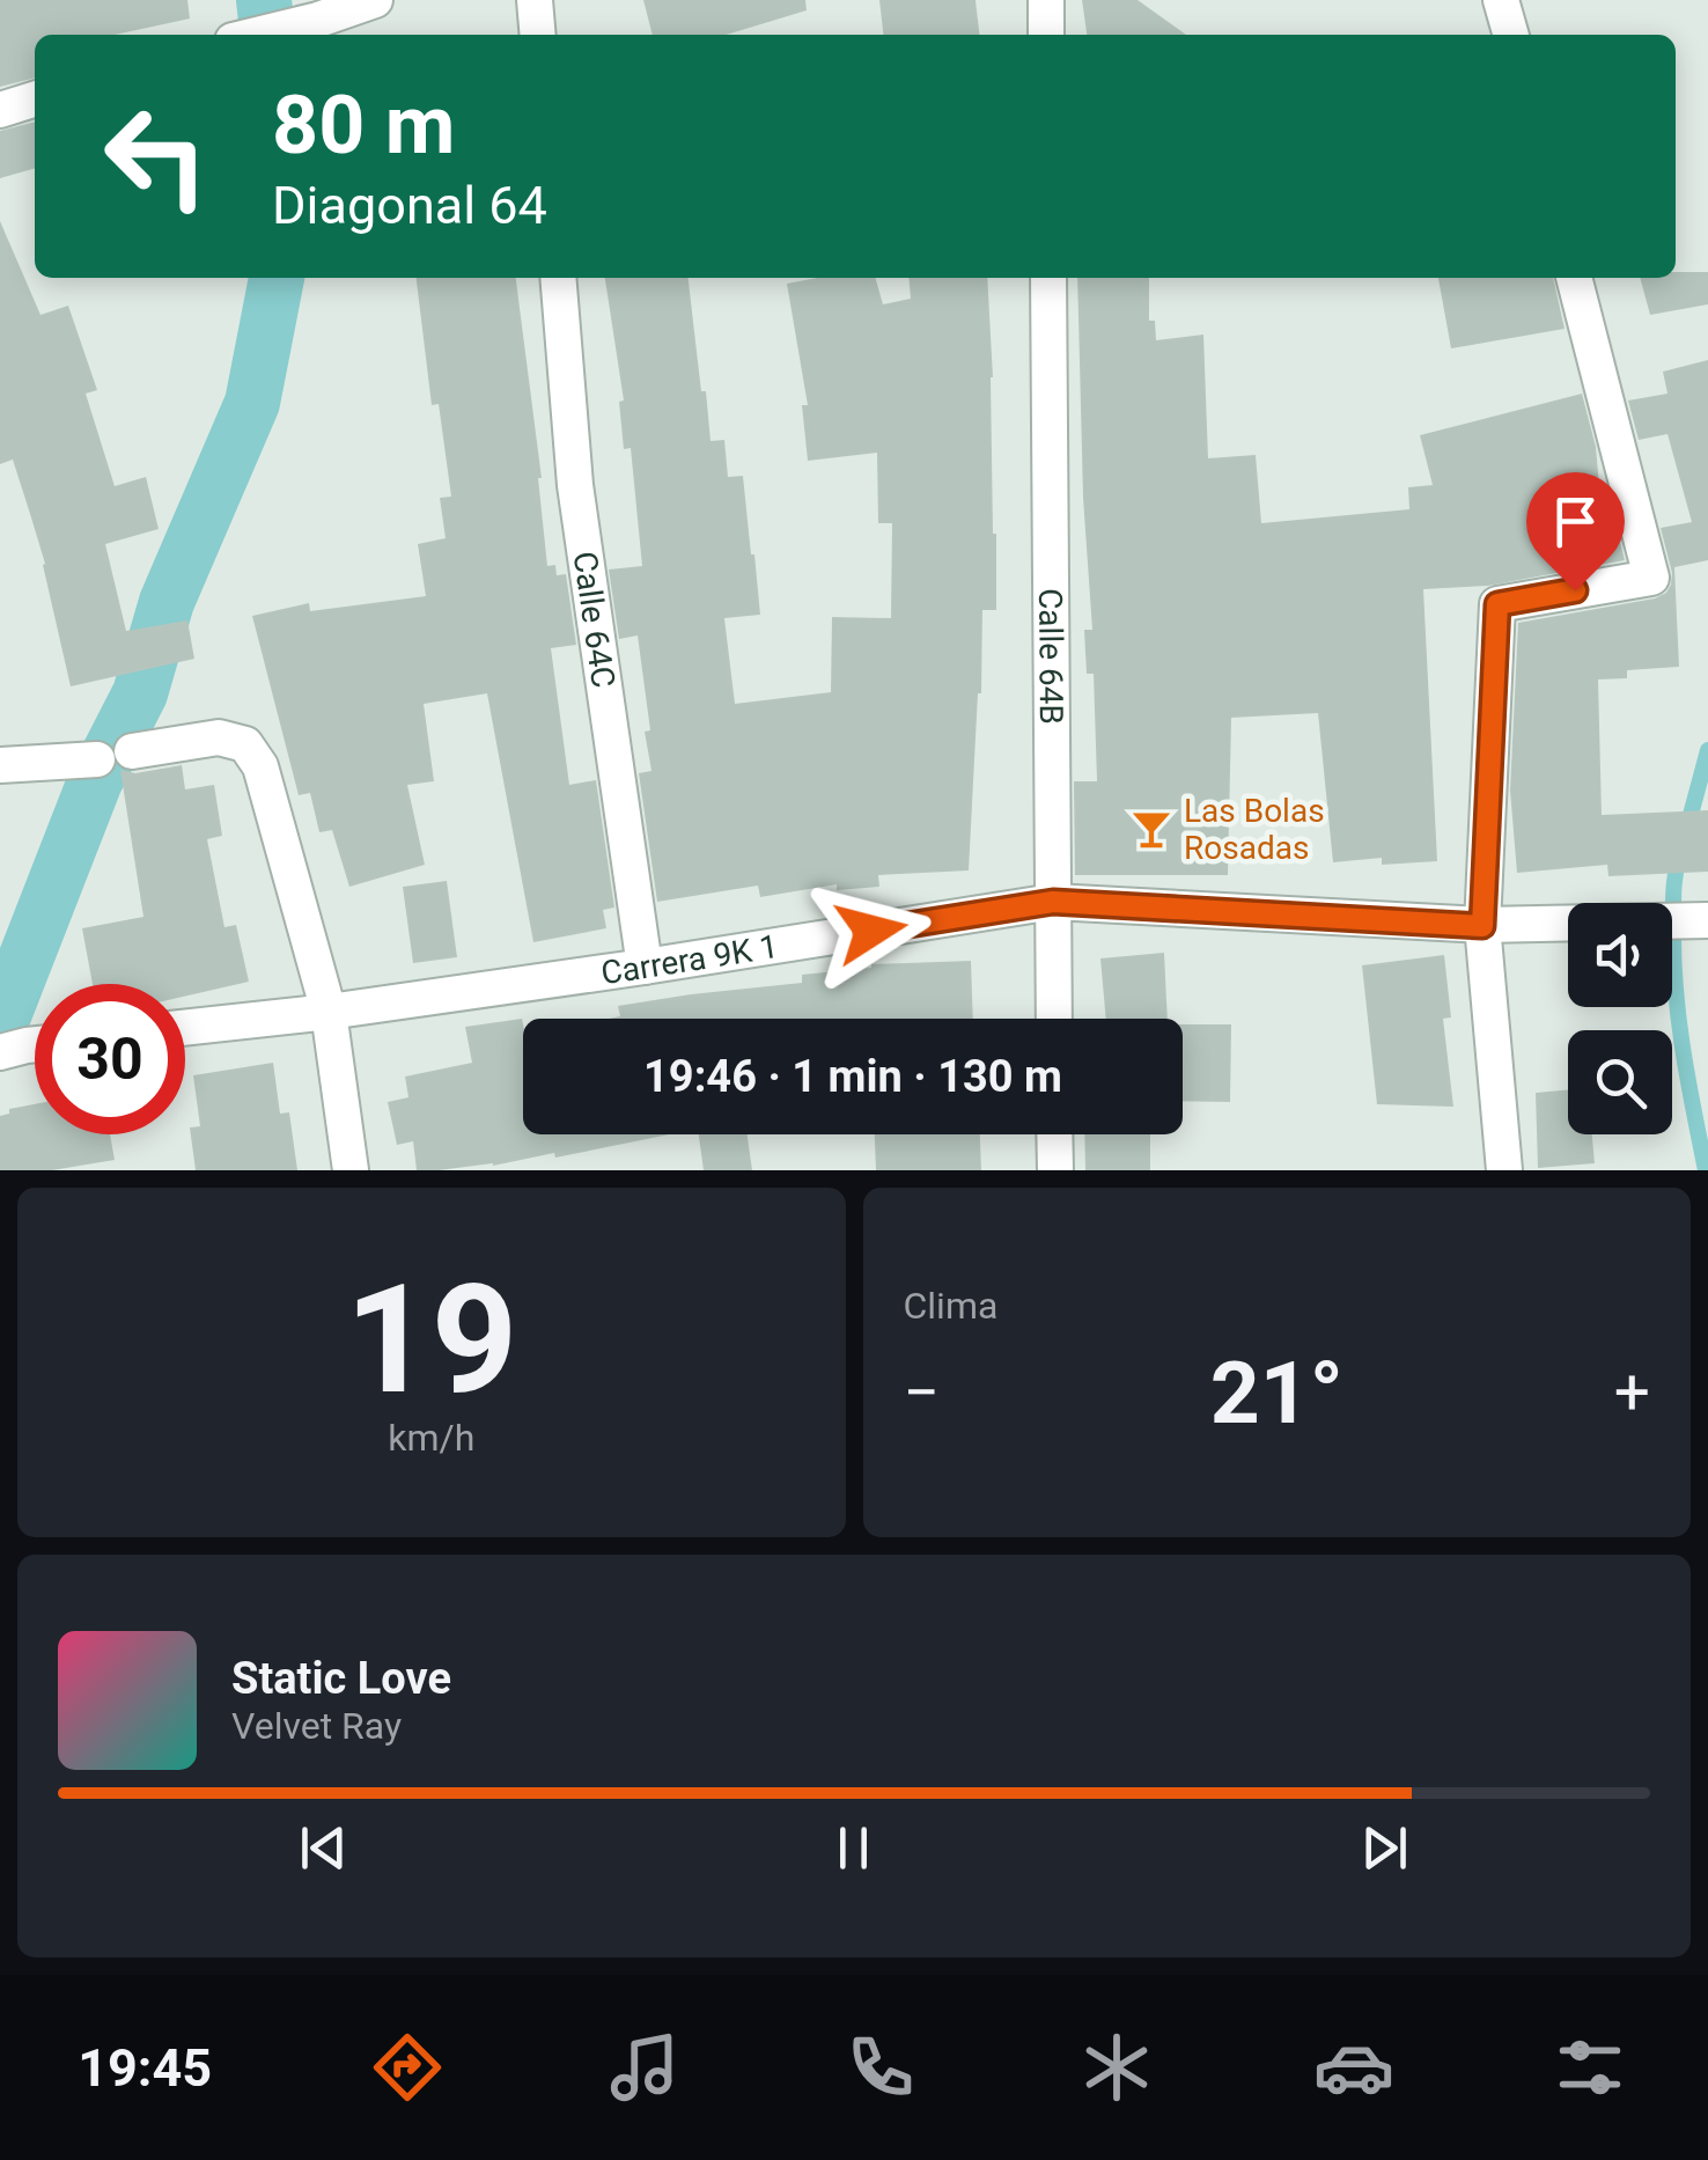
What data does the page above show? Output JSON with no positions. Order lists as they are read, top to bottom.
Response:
{
  "streets": {
    "street": ["Calle 64C", "Calle 64B", "Carrera 9K 1"]
  },
  "crossings": [
    ["Calle 64C", "Carrera 9K 1"],
    ["Calle 64B", "Carrera 9K 1"]
  ],
  "places": {
    "bar": ["Las Bolas Rosadas"]
  },
  "page": {
    "turn": ["80 m", "Diagonal 64"],
    "limit": "30",
    "trip": "19:46 · 1 min · 130 m",
    "tile": [
      ["19", "km/h"],
      "Clima"
    ],
    "heat": ["−", "21°", "+"],
    "song": ["Static Love", "Velvet Ray"],
    "tabs": "19:45"
  }
}
